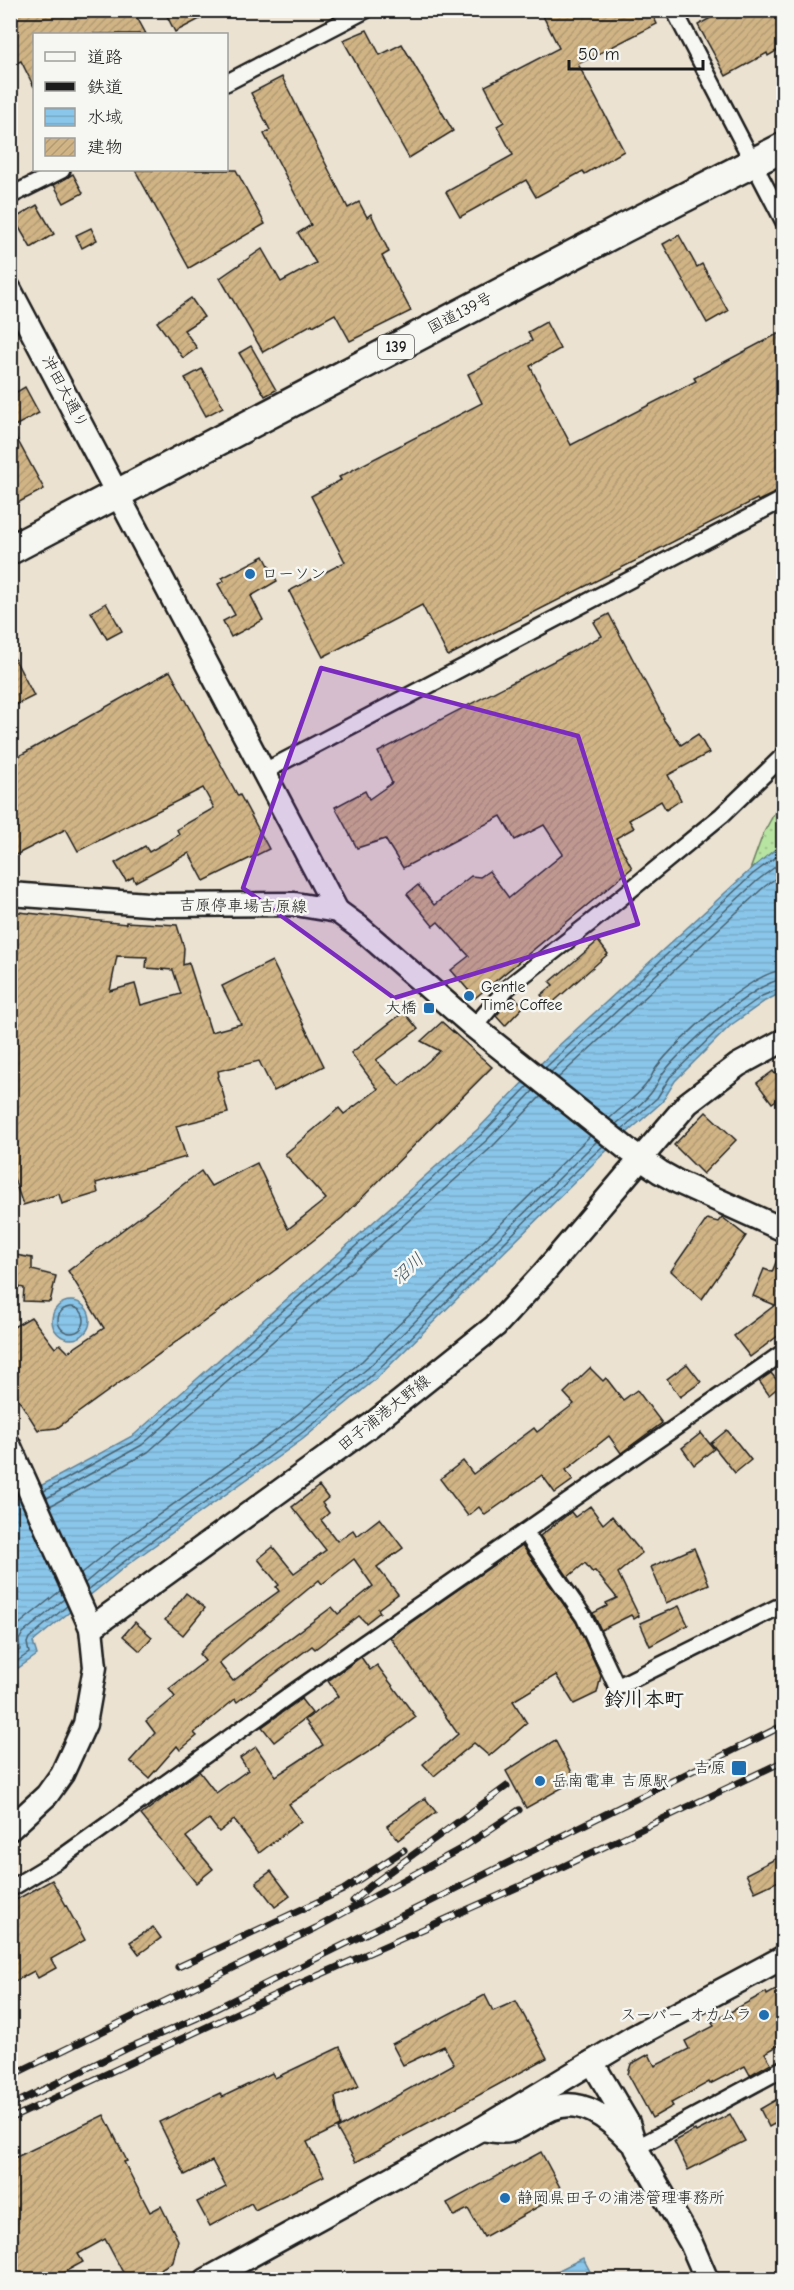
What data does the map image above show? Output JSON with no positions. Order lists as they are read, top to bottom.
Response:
{
  "streets": {
    "highway": ["国道139号", "139"],
    "street": ["沖田大通り", "吉原停車場吉原線", "田子浦港大野線"]
  },
  "crossings": [
    ["国道139号", "沖田大通り"],
    ["沖田大通り", "吉原停車場吉原線"],
    ["吉原停車場吉原線", "田子浦港大野線"]
  ],
  "districts": ["鈴川本町"],
  "water": ["沼川"],
  "places": {
    "other": [
      "ローソン",
      "Gentle Time Coffee",
      "岳南電車 吉原駅",
      "スーパー オカムラ",
      "静岡県田子の浦港管理事務所"
    ],
    "transit": ["大橋", "吉原"]
  },
  "legend": [
    "道路",
    "鉄道",
    "水域",
    "建物"
  ],
  "scale_bar": "50 m"
}
